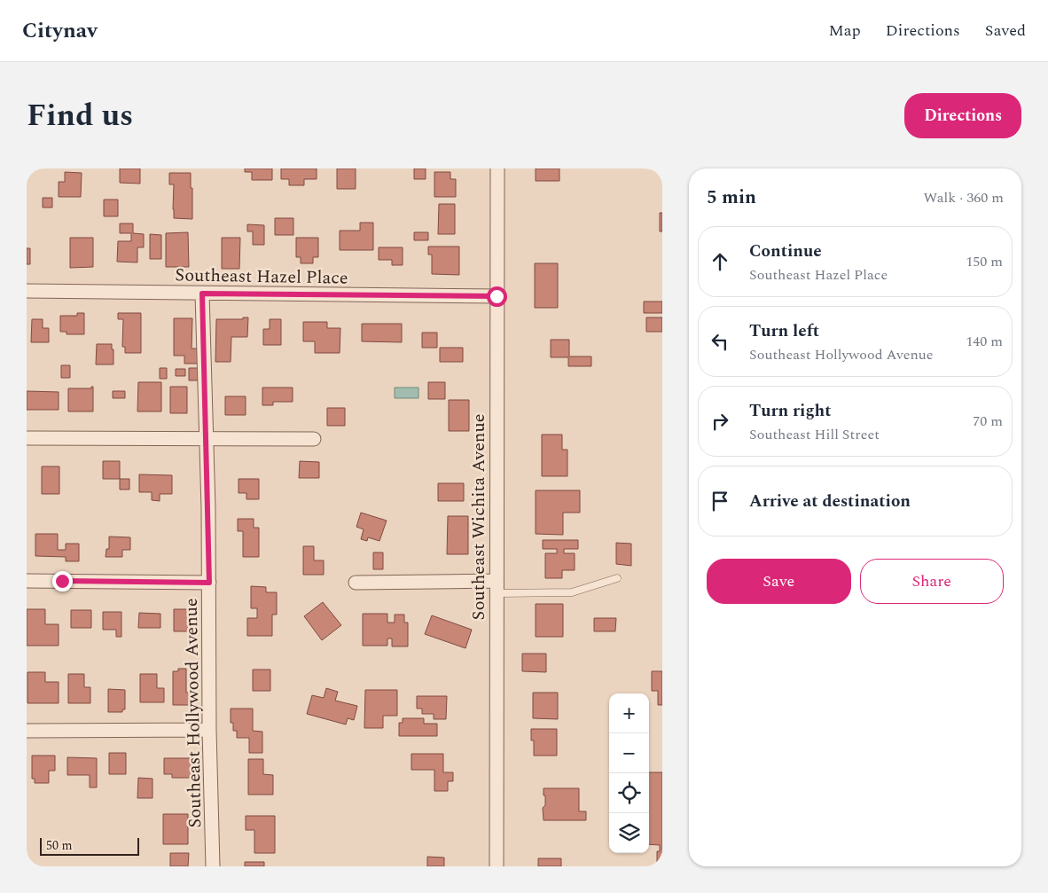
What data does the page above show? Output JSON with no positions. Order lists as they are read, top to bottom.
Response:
{
  "streets": {
    "street": ["Southeast Hazel Place", "Southeast Wichita Avenue", "Southeast Hollywood Avenue"]
  },
  "crossings": [
    ["Southeast Hazel Place", "Southeast Wichita Avenue"],
    ["Southeast Hazel Place", "Southeast Hollywood Avenue"]
  ],
  "scale_bar": "50 m",
  "page": {
    "header": "Citynav",
    "nav": ["Map", "Directions", "Saved"],
    "title": "Find us",
    "buttons": [
      "Directions",
      ["Save", "Share"]
    ],
    "heading": ["5 min", "Walk · 360 m"],
    "list": [
      ["Continue", "Southeast Hazel Place", "150 m"],
      ["Turn left", "Southeast Hollywood Avenue", "140 m"],
      ["Turn right", "Southeast Hill Street", "70 m"],
      "Arrive at destination"
    ],
    "map_buttons": ["+", "−"],
    "scale": "50 m"
  }
}
